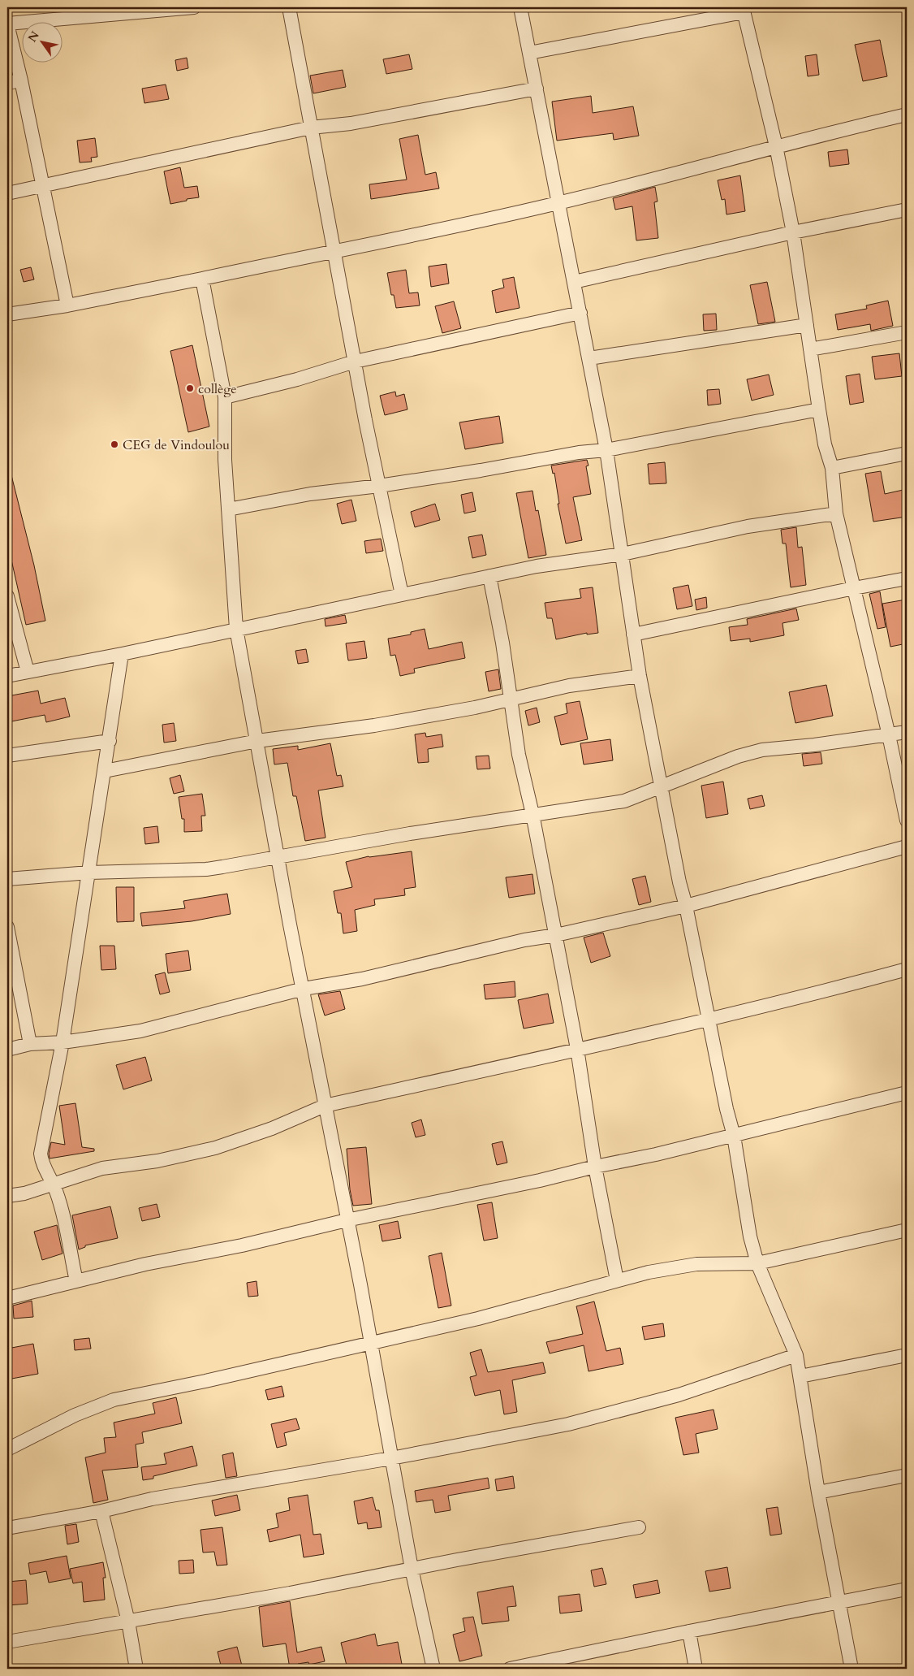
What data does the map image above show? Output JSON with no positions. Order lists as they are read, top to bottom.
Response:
{
  "places": ["collège", "CEG de Vindoulou"],
  "north": "top left"
}
